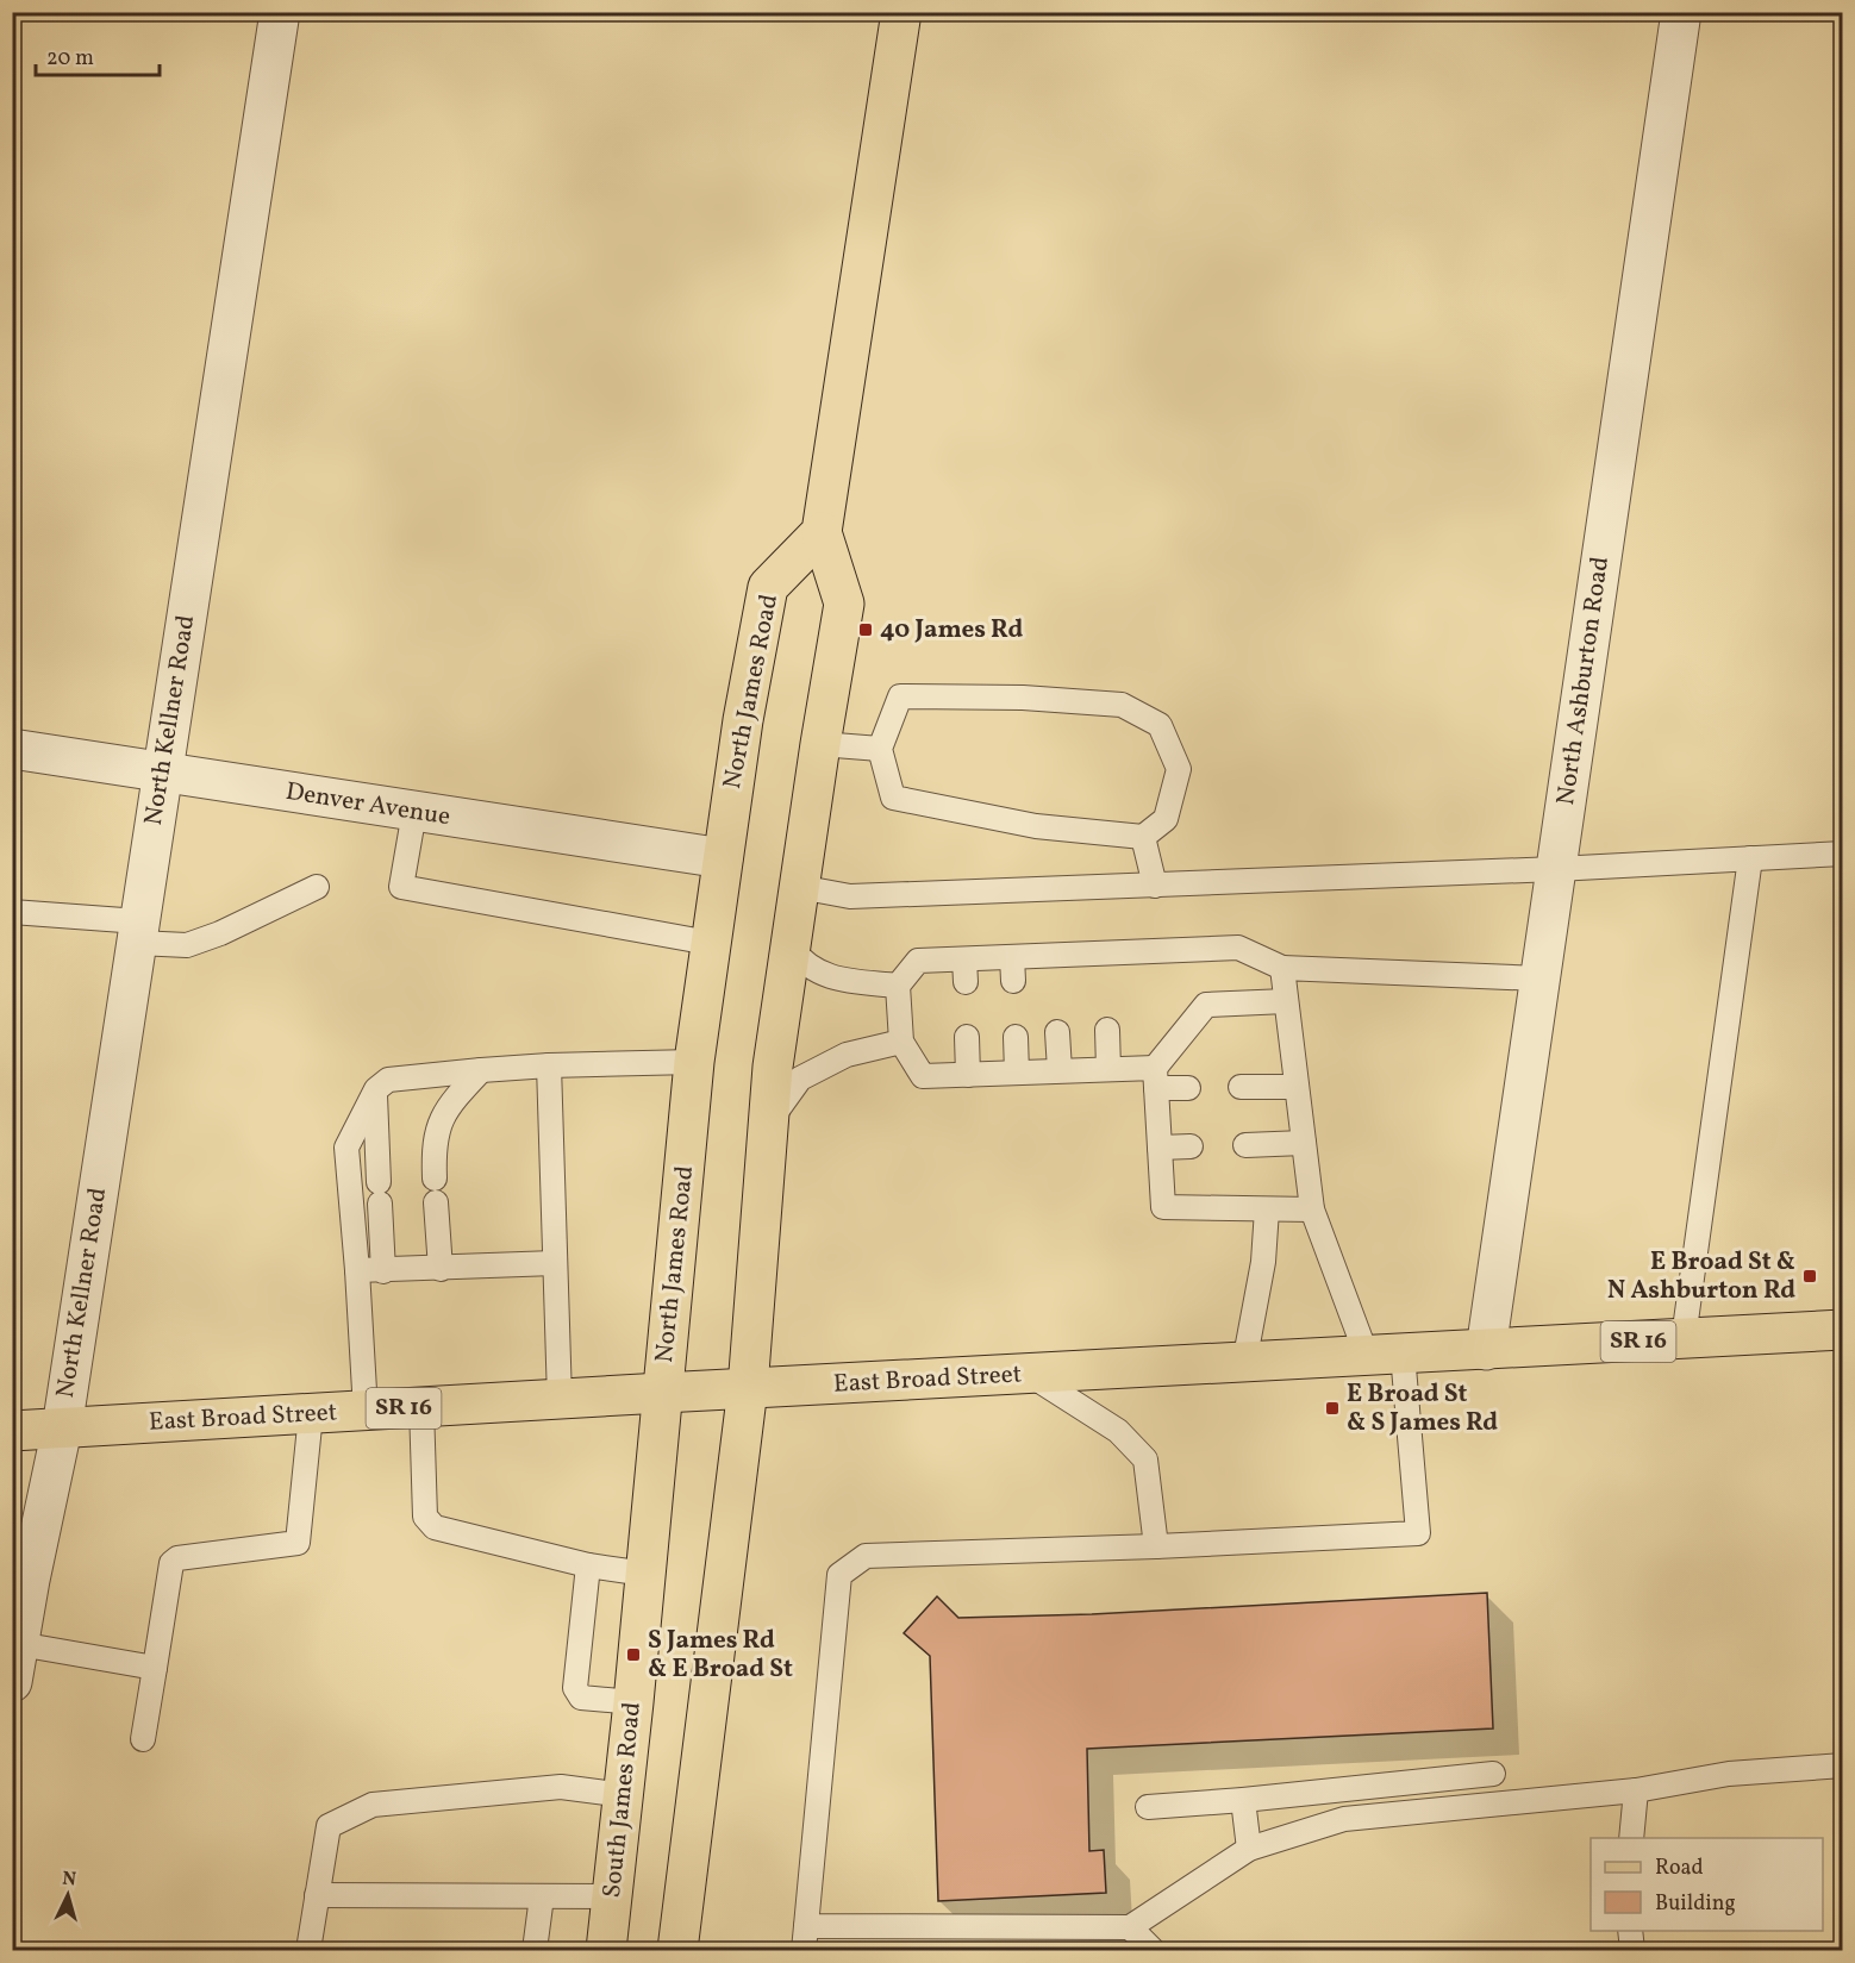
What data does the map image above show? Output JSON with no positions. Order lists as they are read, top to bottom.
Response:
{
  "streets": {
    "main road": [
      "North James Road",
      "SR 16",
      "East Broad Street",
      "South James Road"
    ],
    "street": ["North Ashburton Road", "North Kellner Road", "Denver Avenue"]
  },
  "crossings": [
    ["North Ashburton Road", "East Broad Street"],
    ["North James Road", "Denver Avenue"],
    ["North James Road", "East Broad Street"],
    ["North James Road", "South James Road"],
    ["North Kellner Road", "Denver Avenue"],
    ["North Kellner Road", "East Broad Street"],
    ["East Broad Street", "South James Road"]
  ],
  "places": {
    "transit": [
      "40 James Rd",
      "E Broad St & N Ashburton Rd",
      "E Broad St & S James Rd",
      "S James Rd & E Broad St"
    ]
  },
  "legend": ["Road", "Building"],
  "scale_bar": "20 m",
  "north": "top"
}
